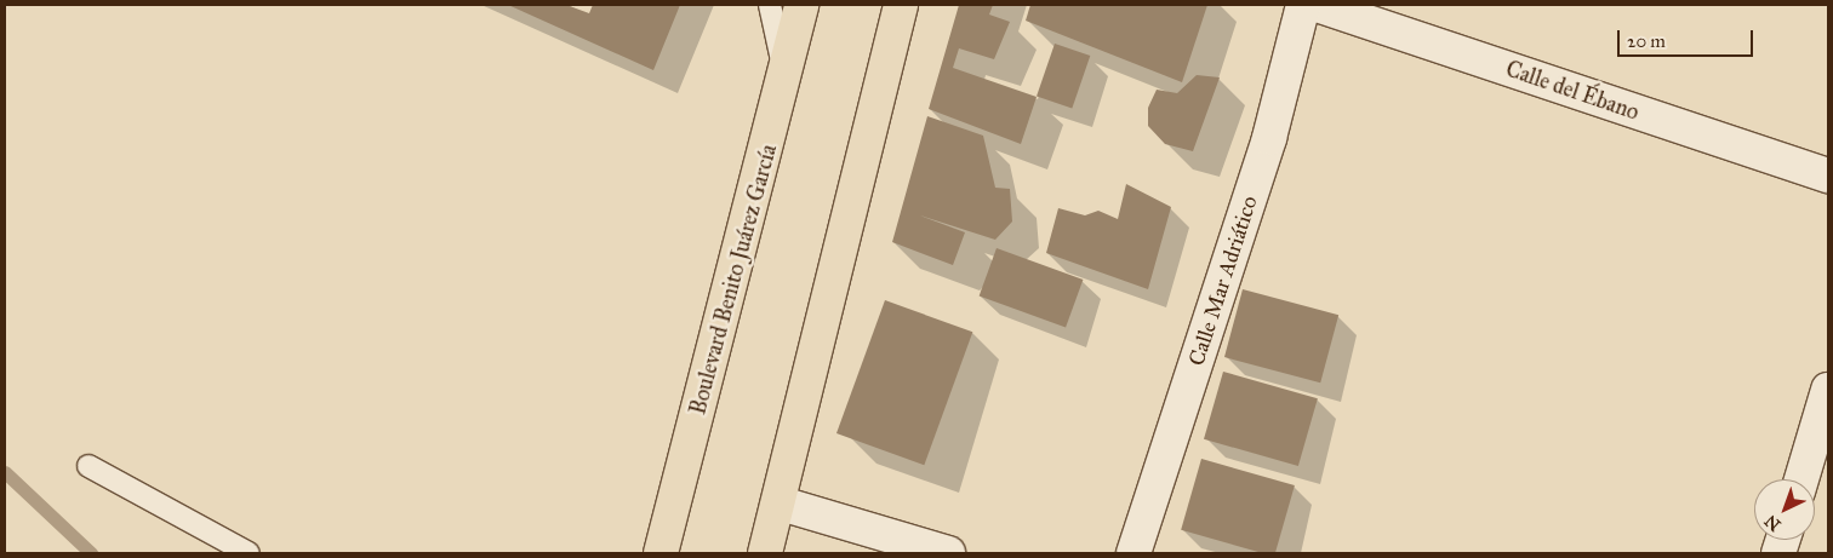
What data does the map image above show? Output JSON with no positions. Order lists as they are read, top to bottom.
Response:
{
  "streets": {
    "main road": ["Boulevard Benito Juárez García"],
    "street": ["Calle del Ébano", "Calle Mar Adriático"]
  },
  "scale_bar": "20 m",
  "north": "bottom left"
}
